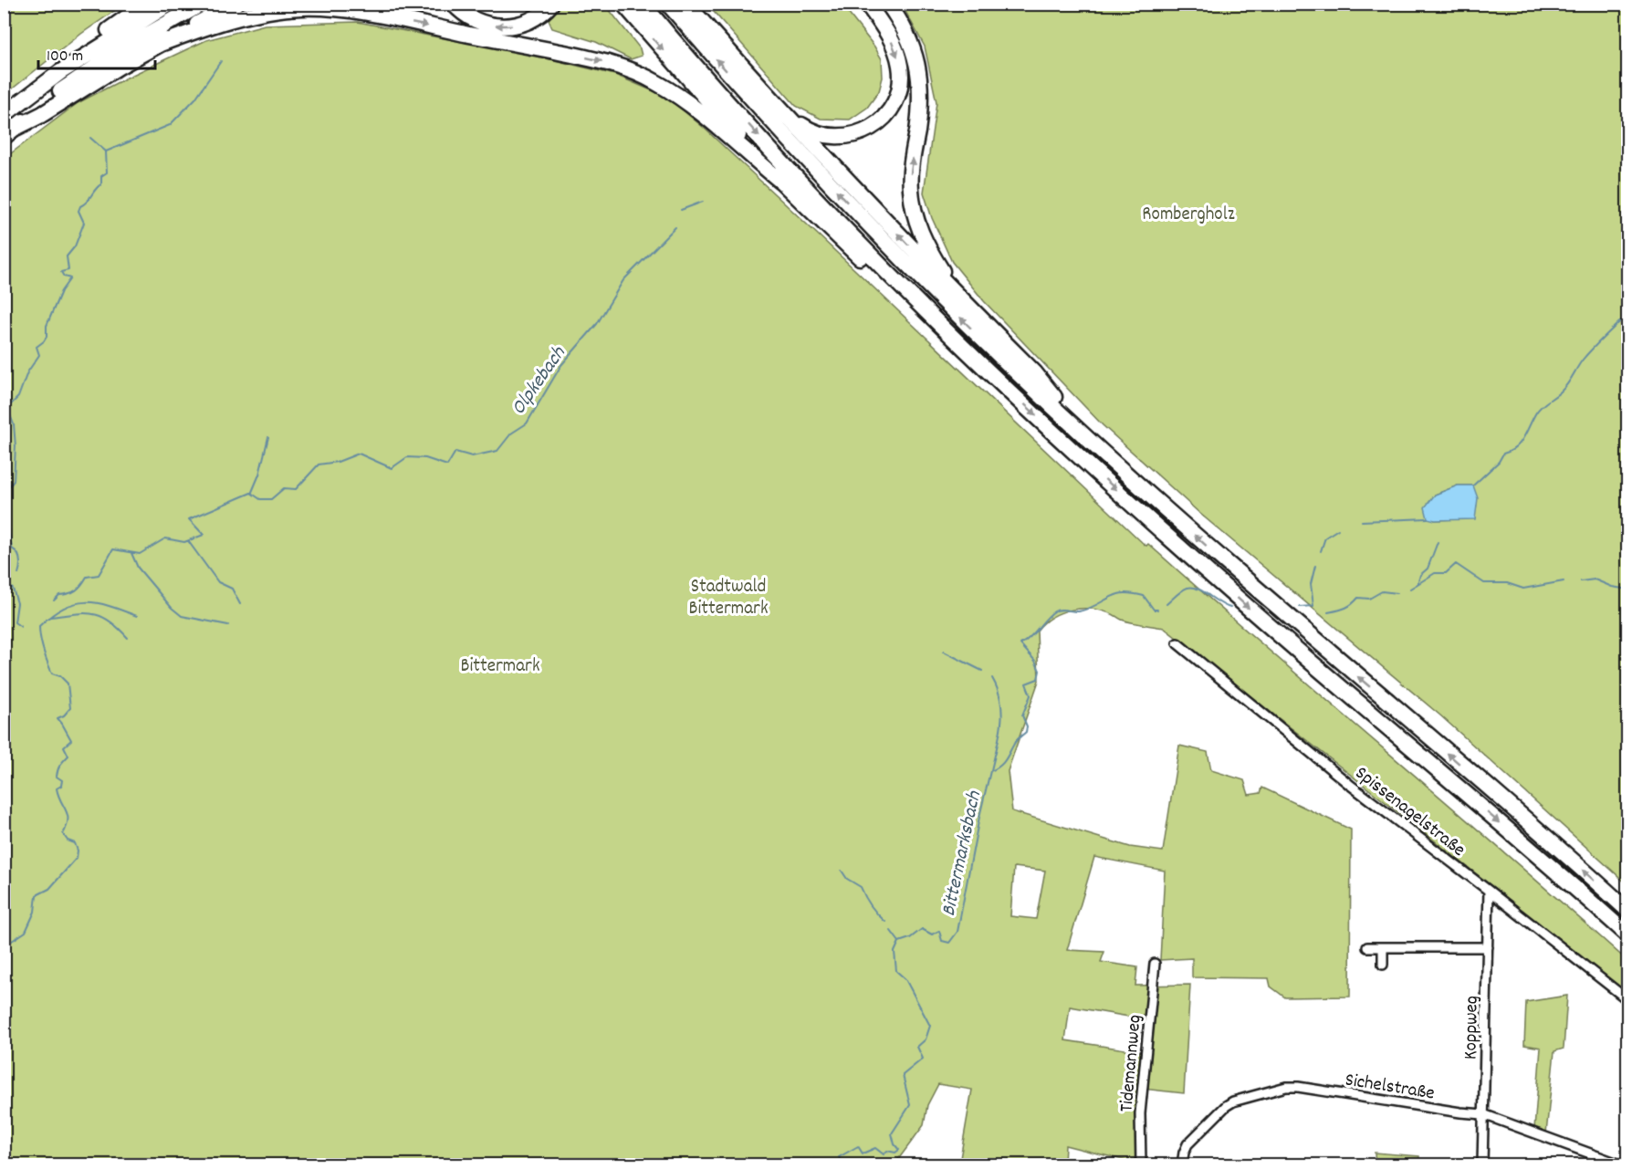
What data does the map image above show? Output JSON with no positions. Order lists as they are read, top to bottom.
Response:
{
  "streets": {
    "street": [
      "Spissenagelstraße",
      "Koppweg",
      "Tidemannweg",
      "Sichelstraße"
    ]
  },
  "crossings": [
    ["Spissenagelstraße", "Koppweg"],
    ["Koppweg", "Sichelstraße"]
  ],
  "water": ["Olpkebach", "Bittermarksbach"],
  "parks": ["Rombergholz", "Stadtwald Bittermark", "Bittermark"],
  "scale_bar": "100 m"
}
